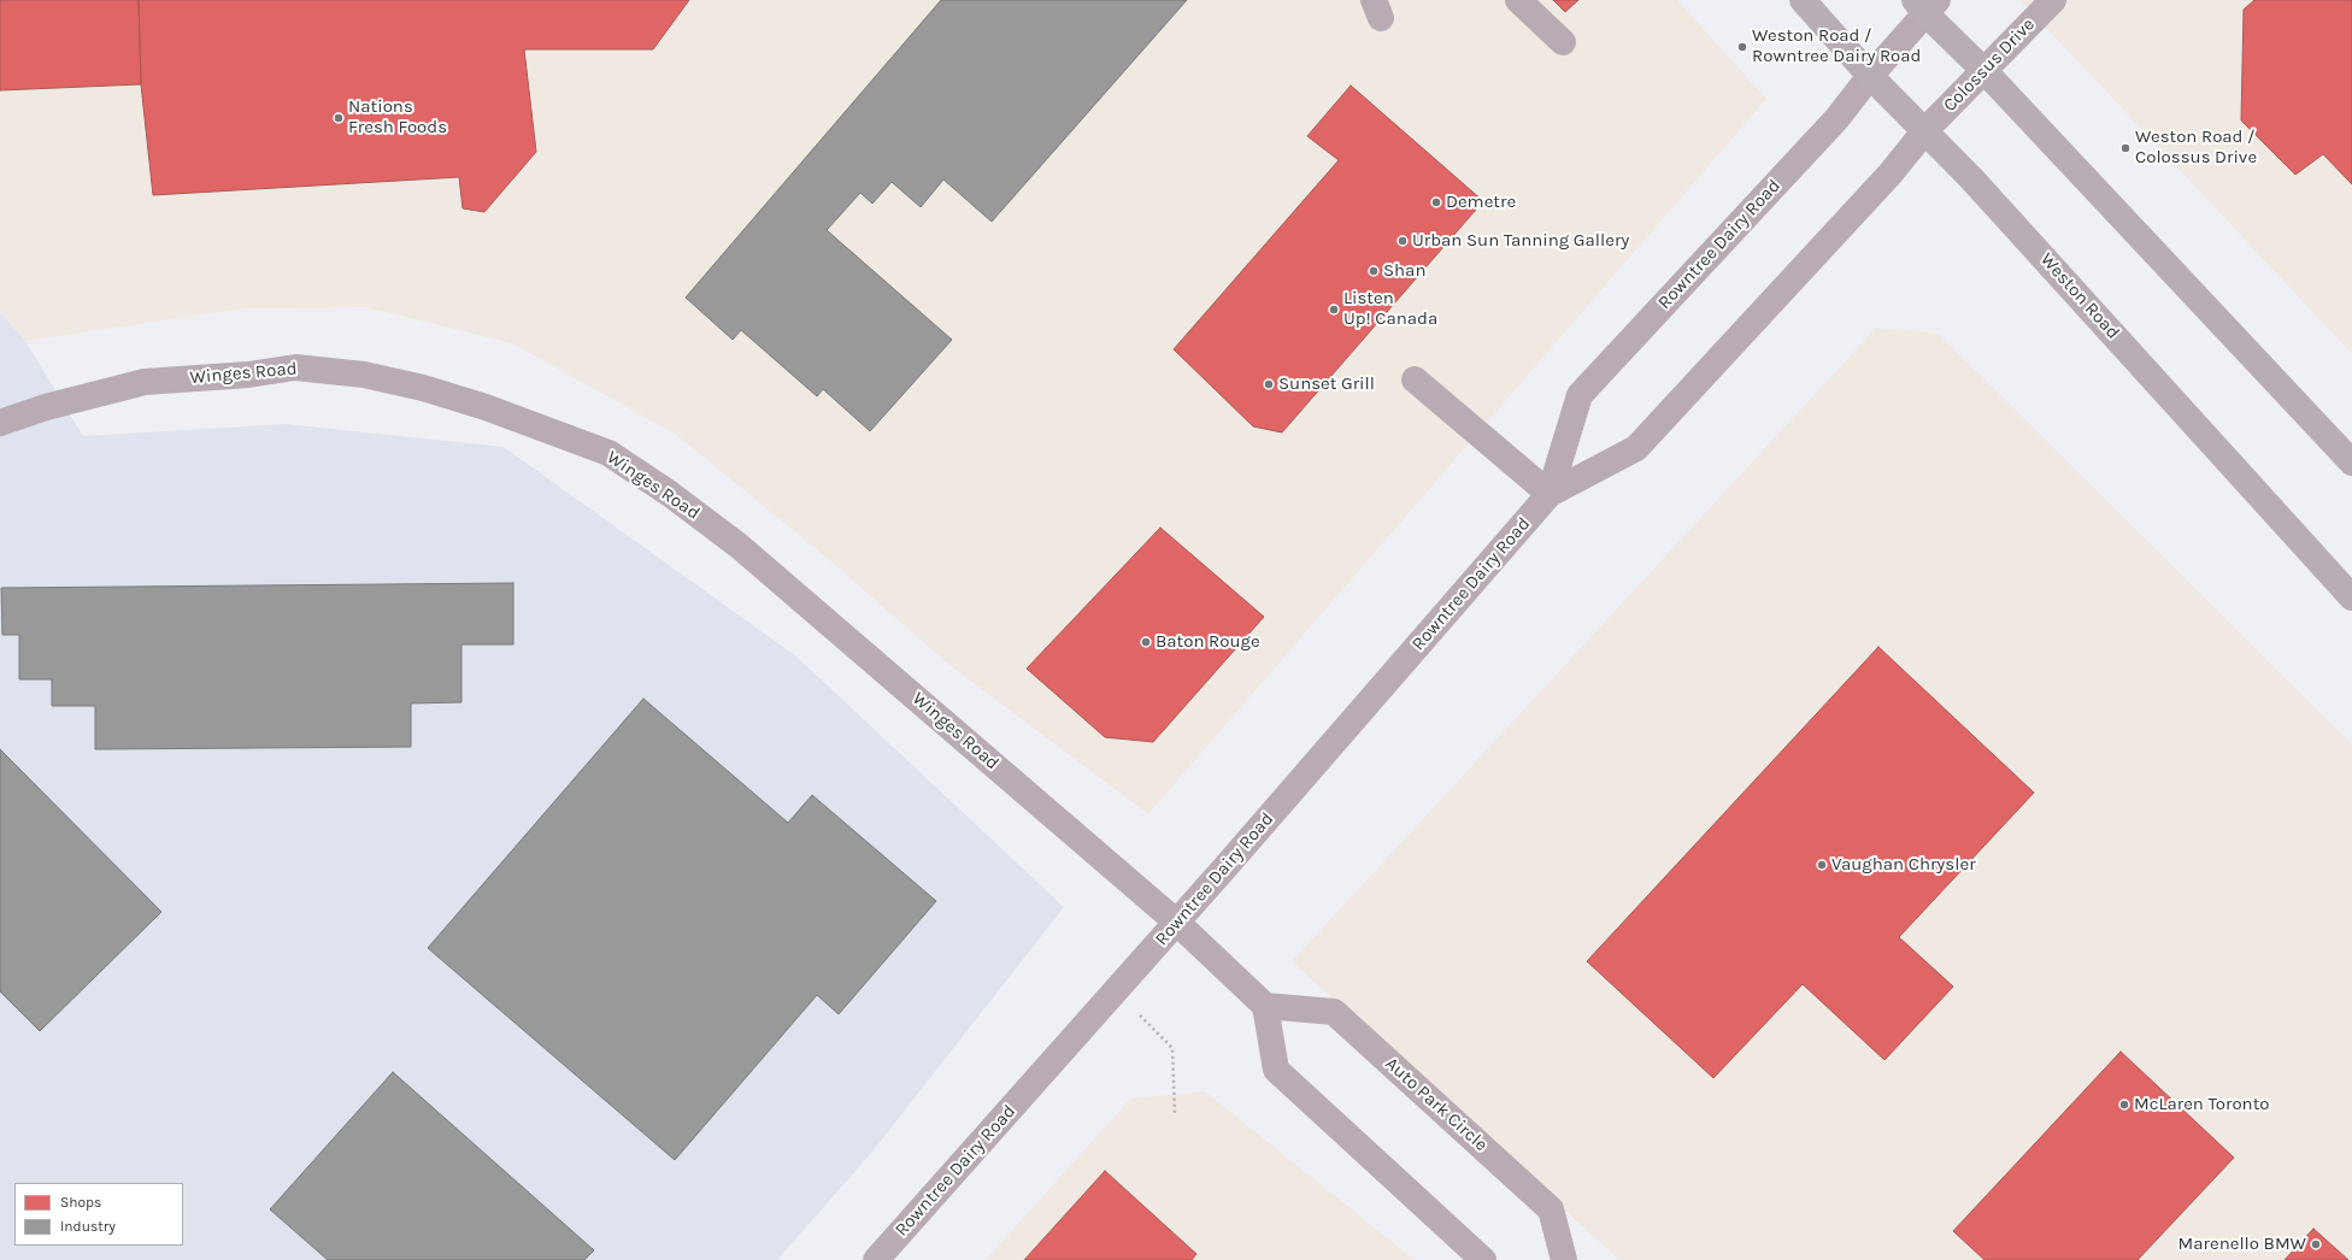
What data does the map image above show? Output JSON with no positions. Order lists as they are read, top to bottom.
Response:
{
  "streets": {
    "main road": ["Weston Road"],
    "street": [
      "Colossus Drive",
      "Rowntree Dairy Road",
      "Winges Road",
      "Auto Park Circle"
    ]
  },
  "crossings": [
    ["Colossus Drive", "Rowntree Dairy Road"],
    ["Colossus Drive", "Weston Road"],
    ["Rowntree Dairy Road", "Weston Road"],
    ["Rowntree Dairy Road", "Winges Road"]
  ],
  "places": [
    "Weston Road / Rowntree Dairy Road",
    "Nations Fresh Foods",
    "Weston Road / Colossus Drive",
    "Demetre",
    "Urban Sun Tanning Gallery",
    "Shan",
    "Listen Up! Canada",
    "Sunset Grill",
    "Baton Rouge",
    "Vaughan Chrysler",
    "McLaren Toronto",
    "Marenello BMW"
  ],
  "legend": ["Shops", "Industry"]
}
